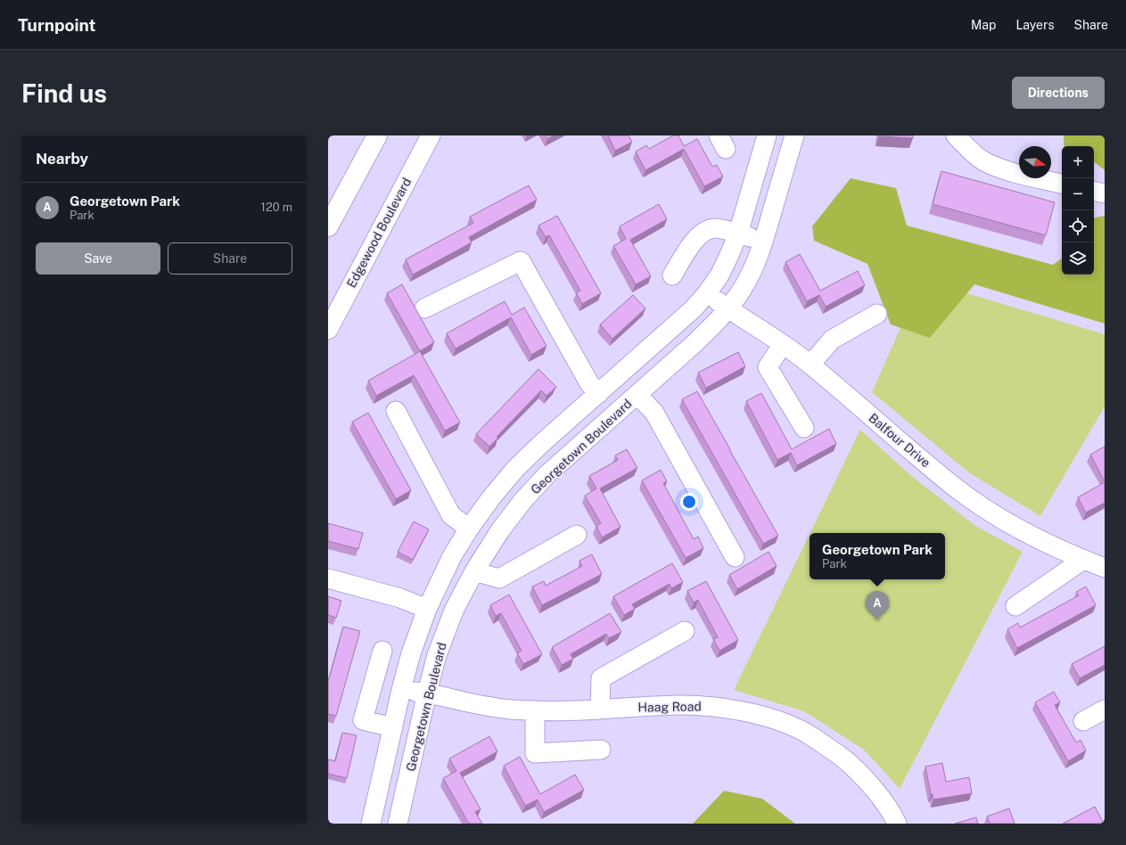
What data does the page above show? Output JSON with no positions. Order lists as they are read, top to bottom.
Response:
{
  "streets": {
    "street": [
      "Edgewood Boulevard",
      "Balfour Drive",
      "Georgetown Boulevard",
      "Haag Road"
    ]
  },
  "crossings": [
    ["Balfour Drive", "Georgetown Boulevard"],
    ["Georgetown Boulevard", "Haag Road"]
  ],
  "north": "right",
  "page": {
    "header": "Turnpoint",
    "nav": ["Map", "Layers", "Share"],
    "buttons": [
      "Directions",
      ["Save", "Share"]
    ],
    "title": "Find us",
    "heading": "Nearby",
    "map_buttons": ["+", "−"],
    "list": [
      {
        "mark": "A",
        "name": "Georgetown Park",
        "note": "Park",
        "value": "120 m"
      }
    ],
    "popup": ["Georgetown Park", "Park"],
    "pins": "A"
  }
}
